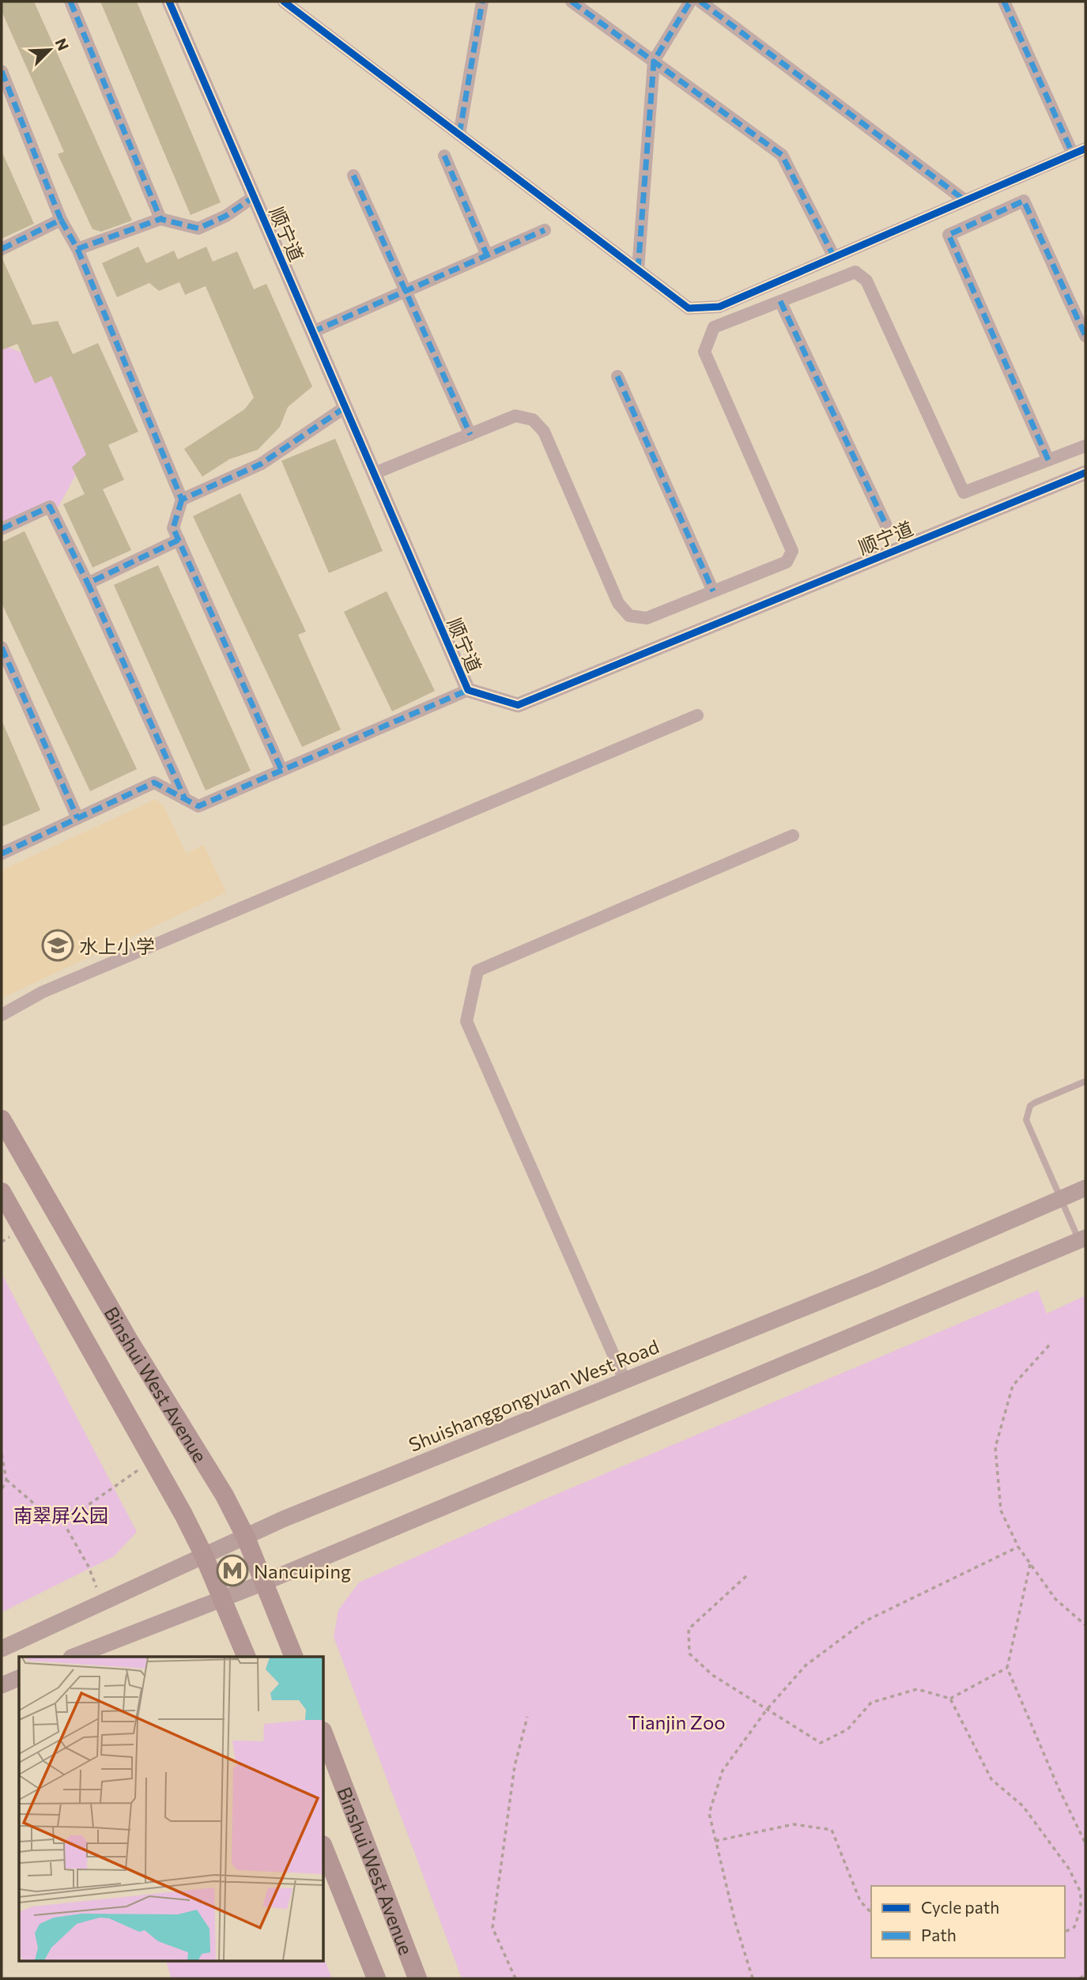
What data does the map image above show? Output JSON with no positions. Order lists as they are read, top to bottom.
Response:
{
  "streets": {
    "main road": ["Binshui West Avenue", "Shuishanggongyuan West Road"],
    "street": ["顺宁道"]
  },
  "crossings": [
    ["Binshui West Avenue", "Shuishanggongyuan West Road"]
  ],
  "parks": ["南翠屏公园", "Tianjin Zoo"],
  "places": {
    "school or university": ["水上小学"],
    "metro station": ["Nancuiping"]
  },
  "legend": ["Cycle path", "Path"],
  "north": "top right"
}
